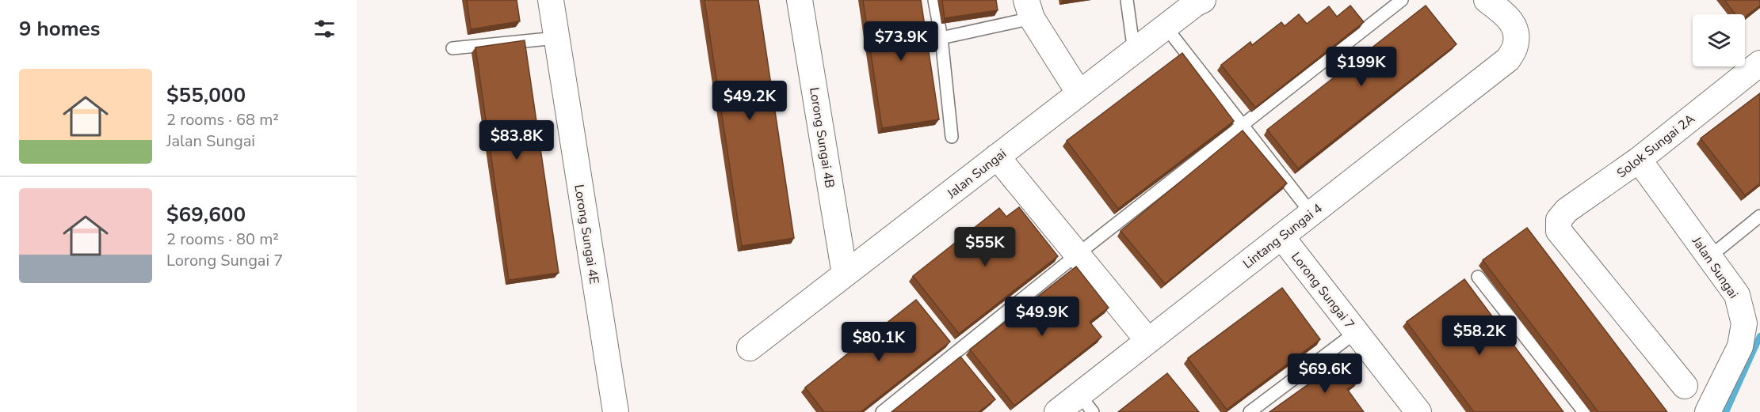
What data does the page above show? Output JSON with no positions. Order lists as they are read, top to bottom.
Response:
{
  "streets": {
    "street": [
      "Lorong Sungai 4B",
      "Solok Sungai 2A",
      "Jalan Sungai",
      "Lorong Sungai 4E",
      "Lintang Sungai 4",
      "Lorong Sungai 7"
    ]
  },
  "crossings": [
    ["Lorong Sungai 4B", "Jalan Sungai"],
    ["Solok Sungai 2A", "Jalan Sungai"],
    ["Lintang Sungai 4", "Lorong Sungai 7"]
  ],
  "page": {
    "heading": "9 homes",
    "price": [
      "$73.9K",
      "$199K",
      "$49.2K",
      "$83.8K",
      "$55K",
      "$49.9K",
      "$58.2K",
      "$80.1K",
      "$69.6K"
    ],
    "list": [
      {
        "name": "$55,000",
        "note": "2 rooms · 68 m² · Jalan Sungai"
      },
      {
        "name": "$69,600",
        "note": "2 rooms · 80 m² · Lorong Sungai 7"
      }
    ]
  }
}
